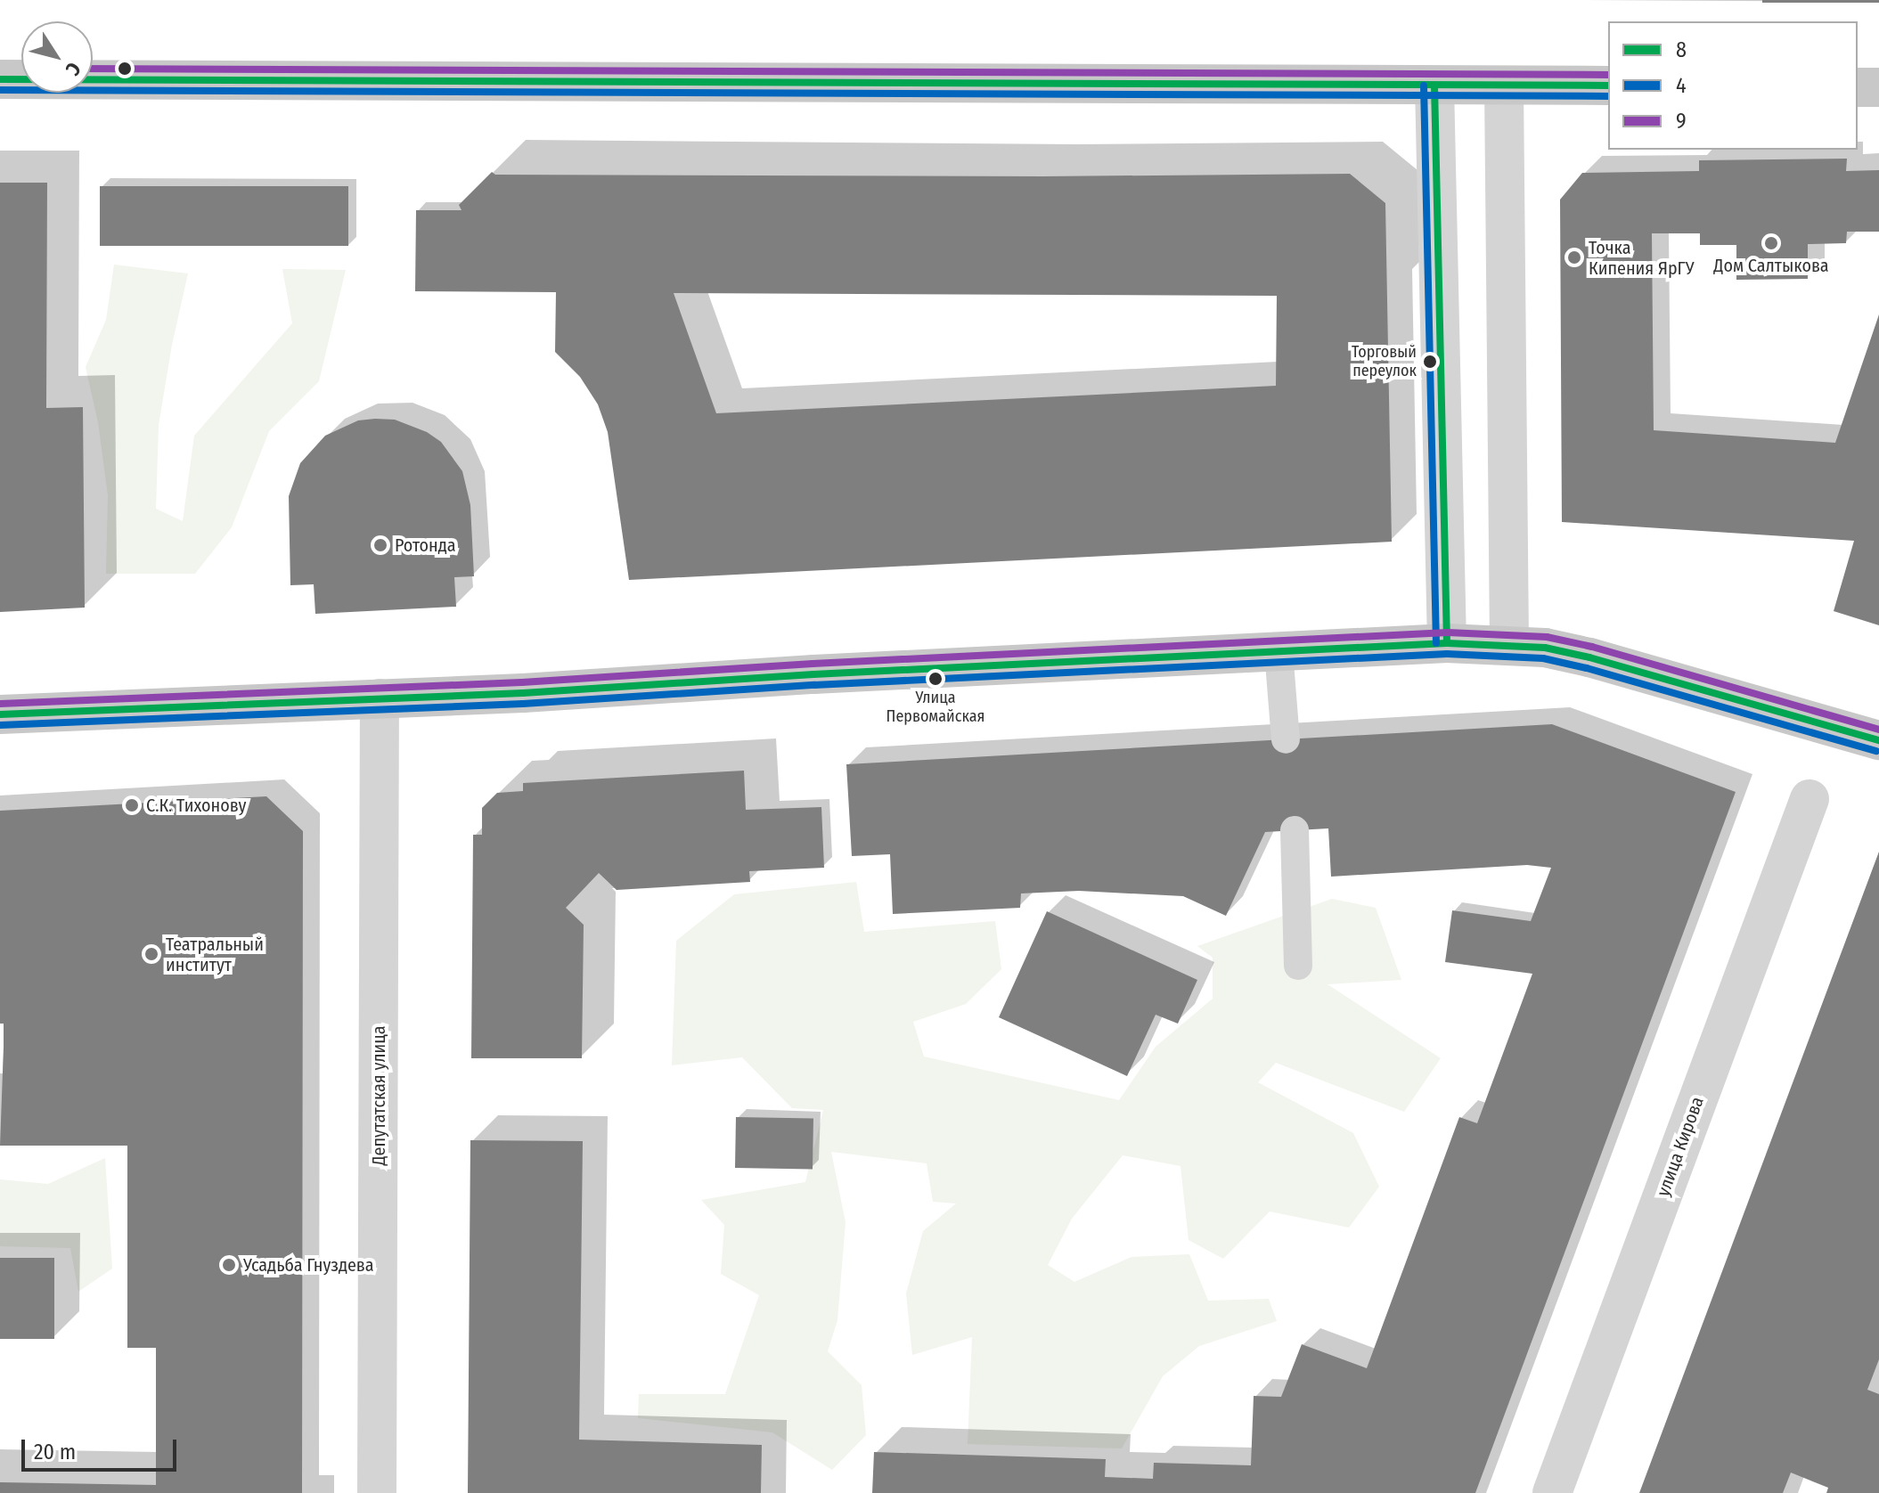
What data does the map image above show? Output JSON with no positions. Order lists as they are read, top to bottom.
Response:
{
  "streets": {
    "street": ["Депутатская улица", "улица Кирова"]
  },
  "places": [
    "Дом Салтыкова",
    "Точка Кипения ЯрГУ",
    "Торговый переулок",
    "Ротонда",
    "Улица Первомайская",
    "С.К. Тихонову",
    "Театральный институт",
    "Усадьба Гнуздева"
  ],
  "lines": ["transit line 9", "transit line 8", "transit line 4"],
  "legend": ["8", "4", "9"],
  "scale_bar": "20 m",
  "north": "bottom right"
}
